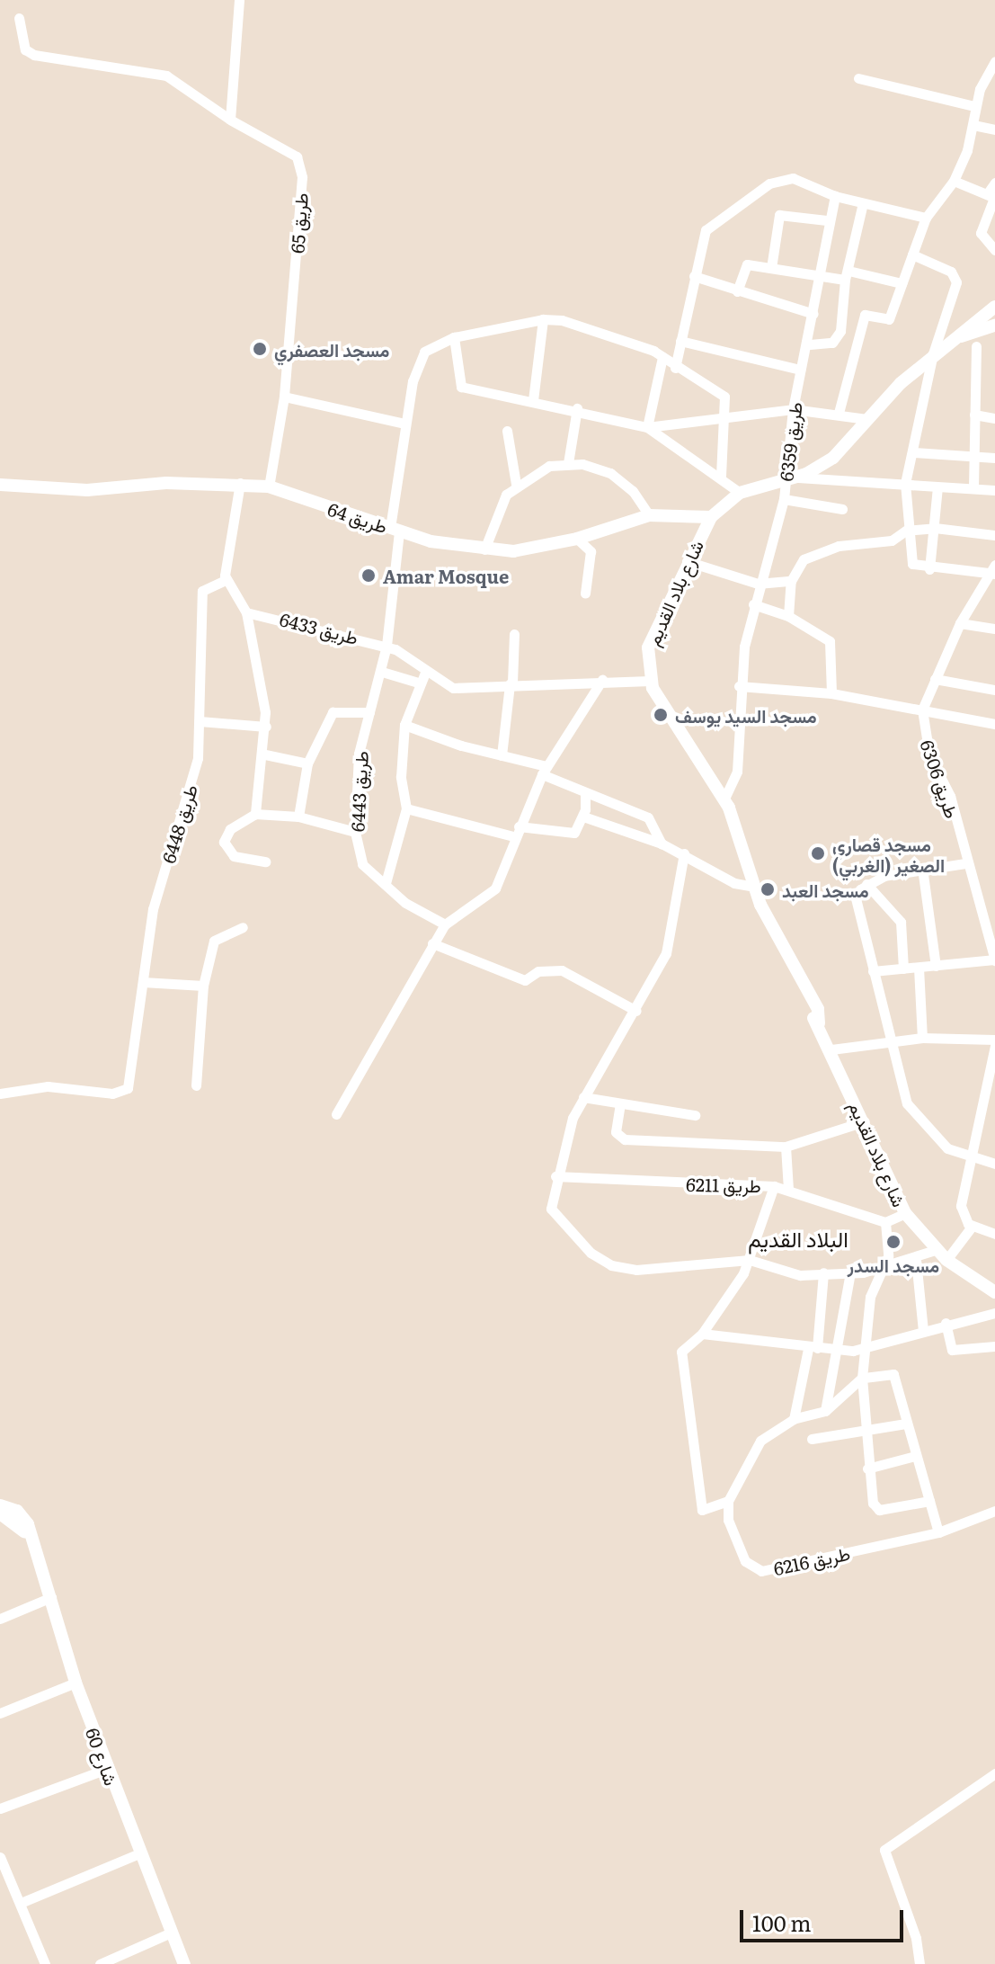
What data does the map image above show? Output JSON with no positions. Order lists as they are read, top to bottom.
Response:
{
  "streets": {
    "street": [
      "طريق 65",
      "طريق 6359",
      "طريق 64",
      "شارع بلاد القديم",
      "طريق 6433",
      "طريق 6306",
      "طريق 6443",
      "طريق 6448",
      "طريق 6211",
      "طريق 6216",
      "شارع 60"
    ]
  },
  "crossings": [
    ["طريق 65", "طريق 64"],
    ["طريق 6359", "شارع بلاد القديم"],
    ["طريق 64", "شارع بلاد القديم"],
    ["طريق 64", "طريق 6443"],
    ["شارع بلاد القديم", "طريق 6433"],
    ["طريق 6433", "طريق 6443"]
  ],
  "districts": ["البلاد القديم"],
  "places": [
    "مسجد العصفري",
    "Amar Mosque",
    "مسجد السيد يوسف",
    "مسجد قصاري الصغير (الغربي)",
    "مسجد العبد",
    "مسجد السدر"
  ],
  "scale_bar": "100 m"
}
